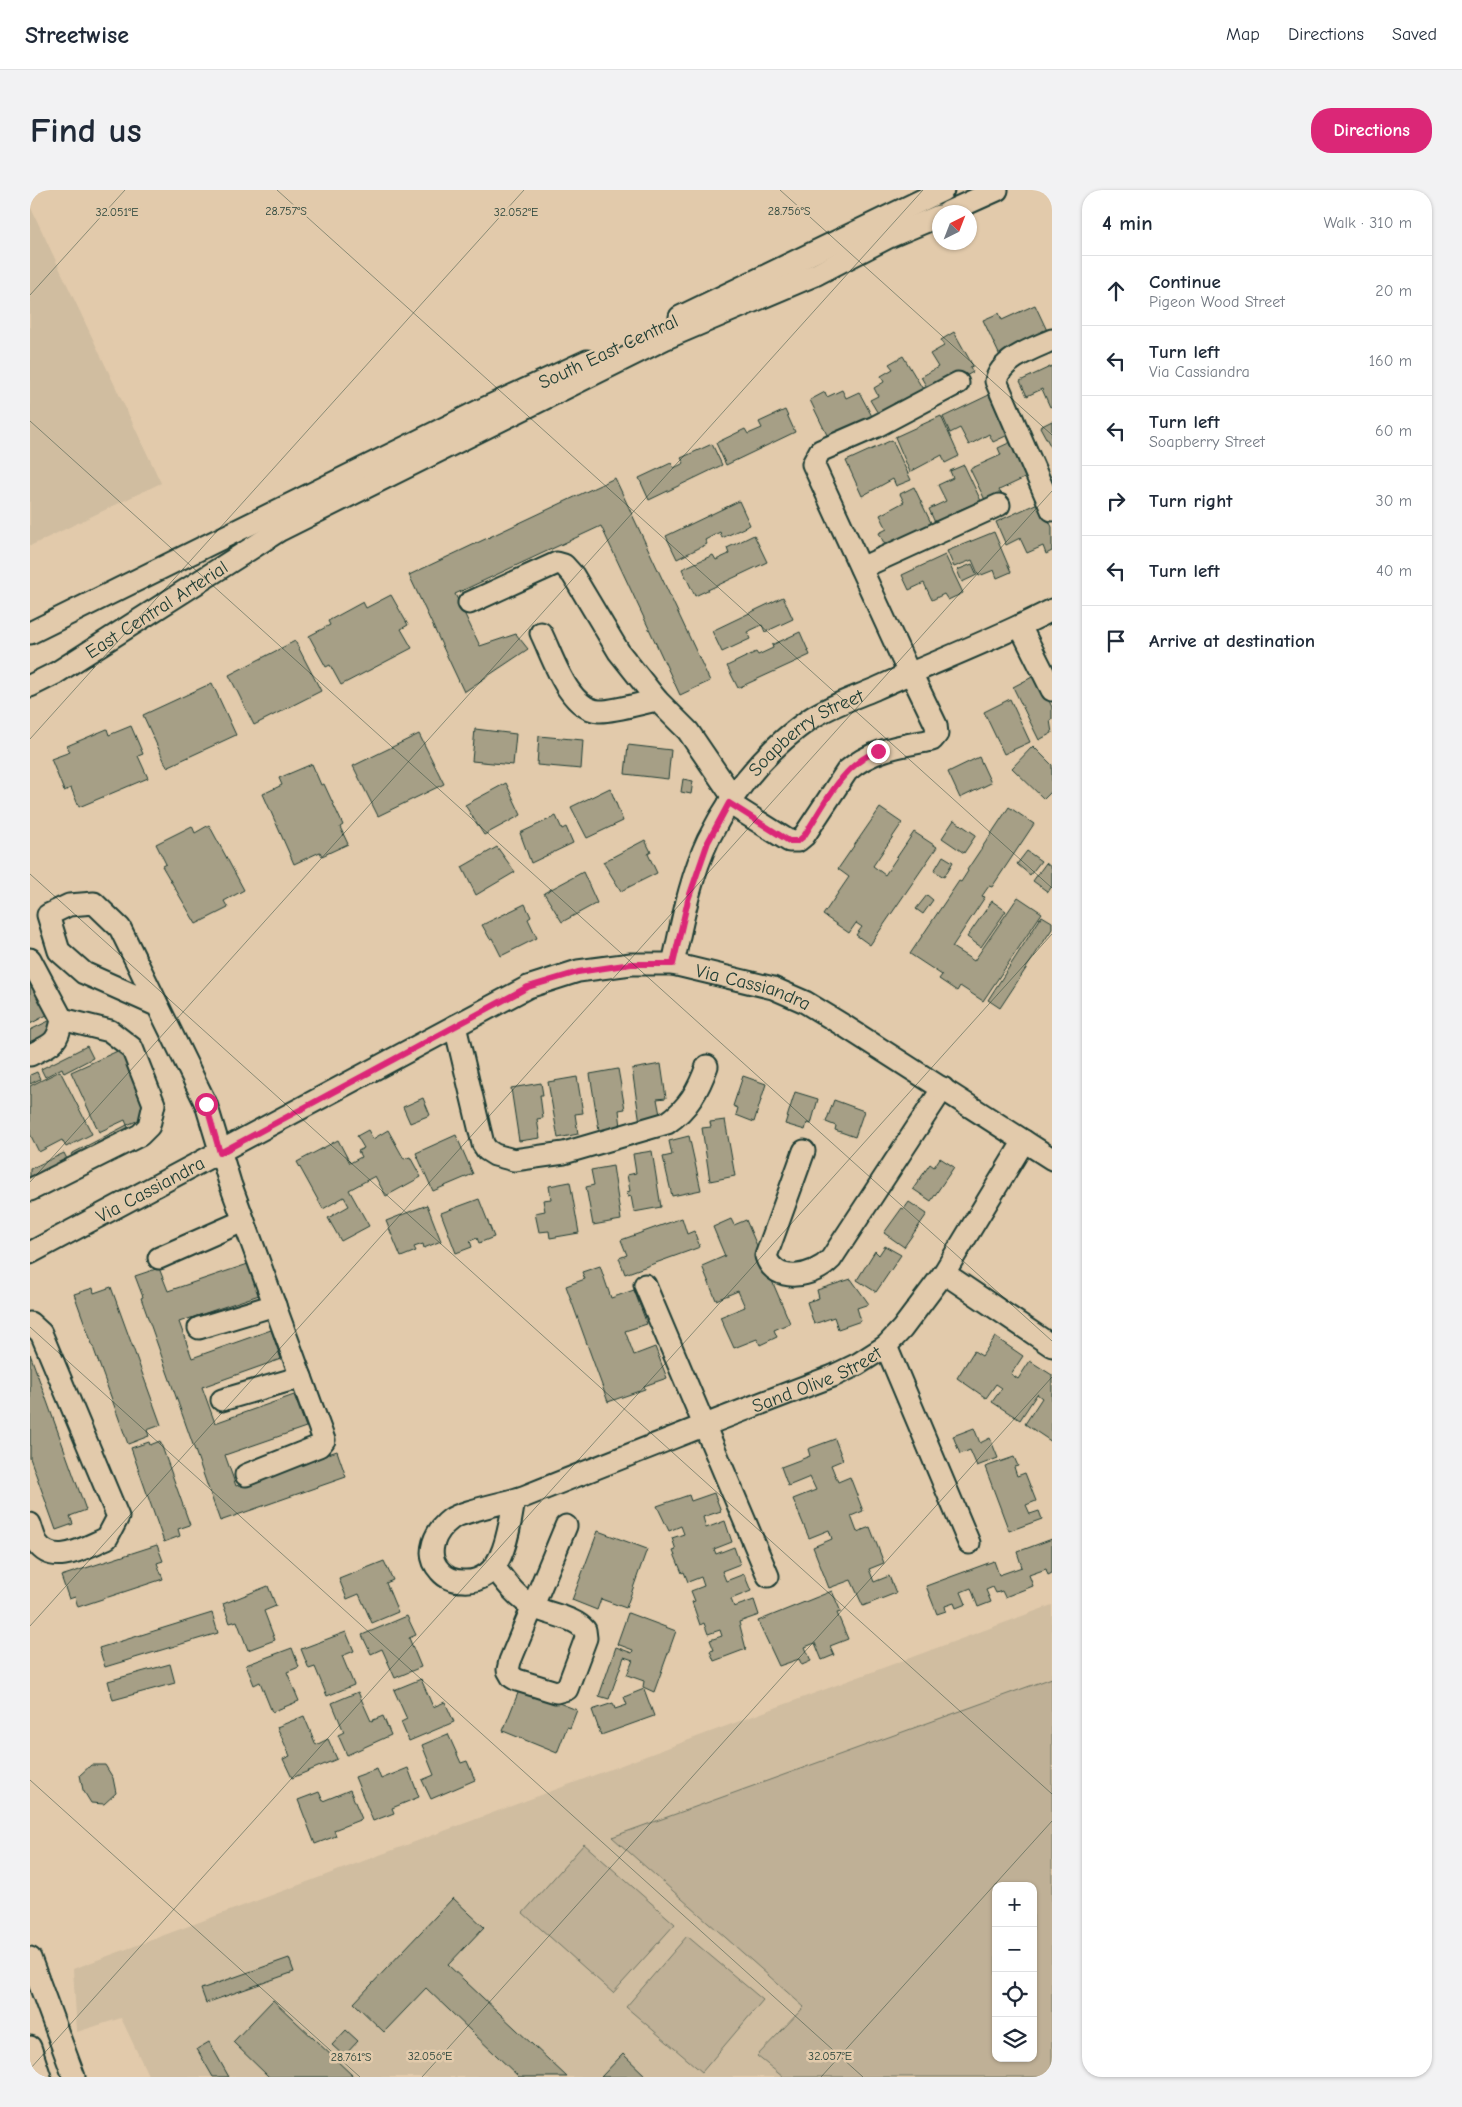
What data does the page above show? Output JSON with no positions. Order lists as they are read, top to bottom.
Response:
{
  "streets": {
    "street": [
      "South East Central",
      "East Central Arterial",
      "Soapberry Street",
      "Via Cassiandra",
      "Sand Olive Street"
    ]
  },
  "crossings": [
    ["South East Central", "East Central Arterial"],
    ["Soapberry Street", "Via Cassiandra"],
    ["Via Cassiandra", "Sand Olive Street"]
  ],
  "north": "top right",
  "page": {
    "header": "Streetwise",
    "nav": ["Map", "Directions", "Saved"],
    "buttons": "Directions",
    "title": "Find us",
    "heading": ["4 min", "Walk · 310 m"],
    "list": [
      ["Continue", "Pigeon Wood Street", "20 m"],
      ["Turn left", "Via Cassiandra", "160 m"],
      ["Turn left", "Soapberry Street", "60 m"],
      ["Turn right", "30 m"],
      ["Turn left", "40 m"],
      "Arrive at destination"
    ],
    "map_buttons": ["+", "−"]
  },
  "coordinates": [
    "28.757°S",
    "28.756°S",
    "32.051°E",
    "32.052°E",
    "32.056°E",
    "32.057°E",
    "28.761°S"
  ]
}
